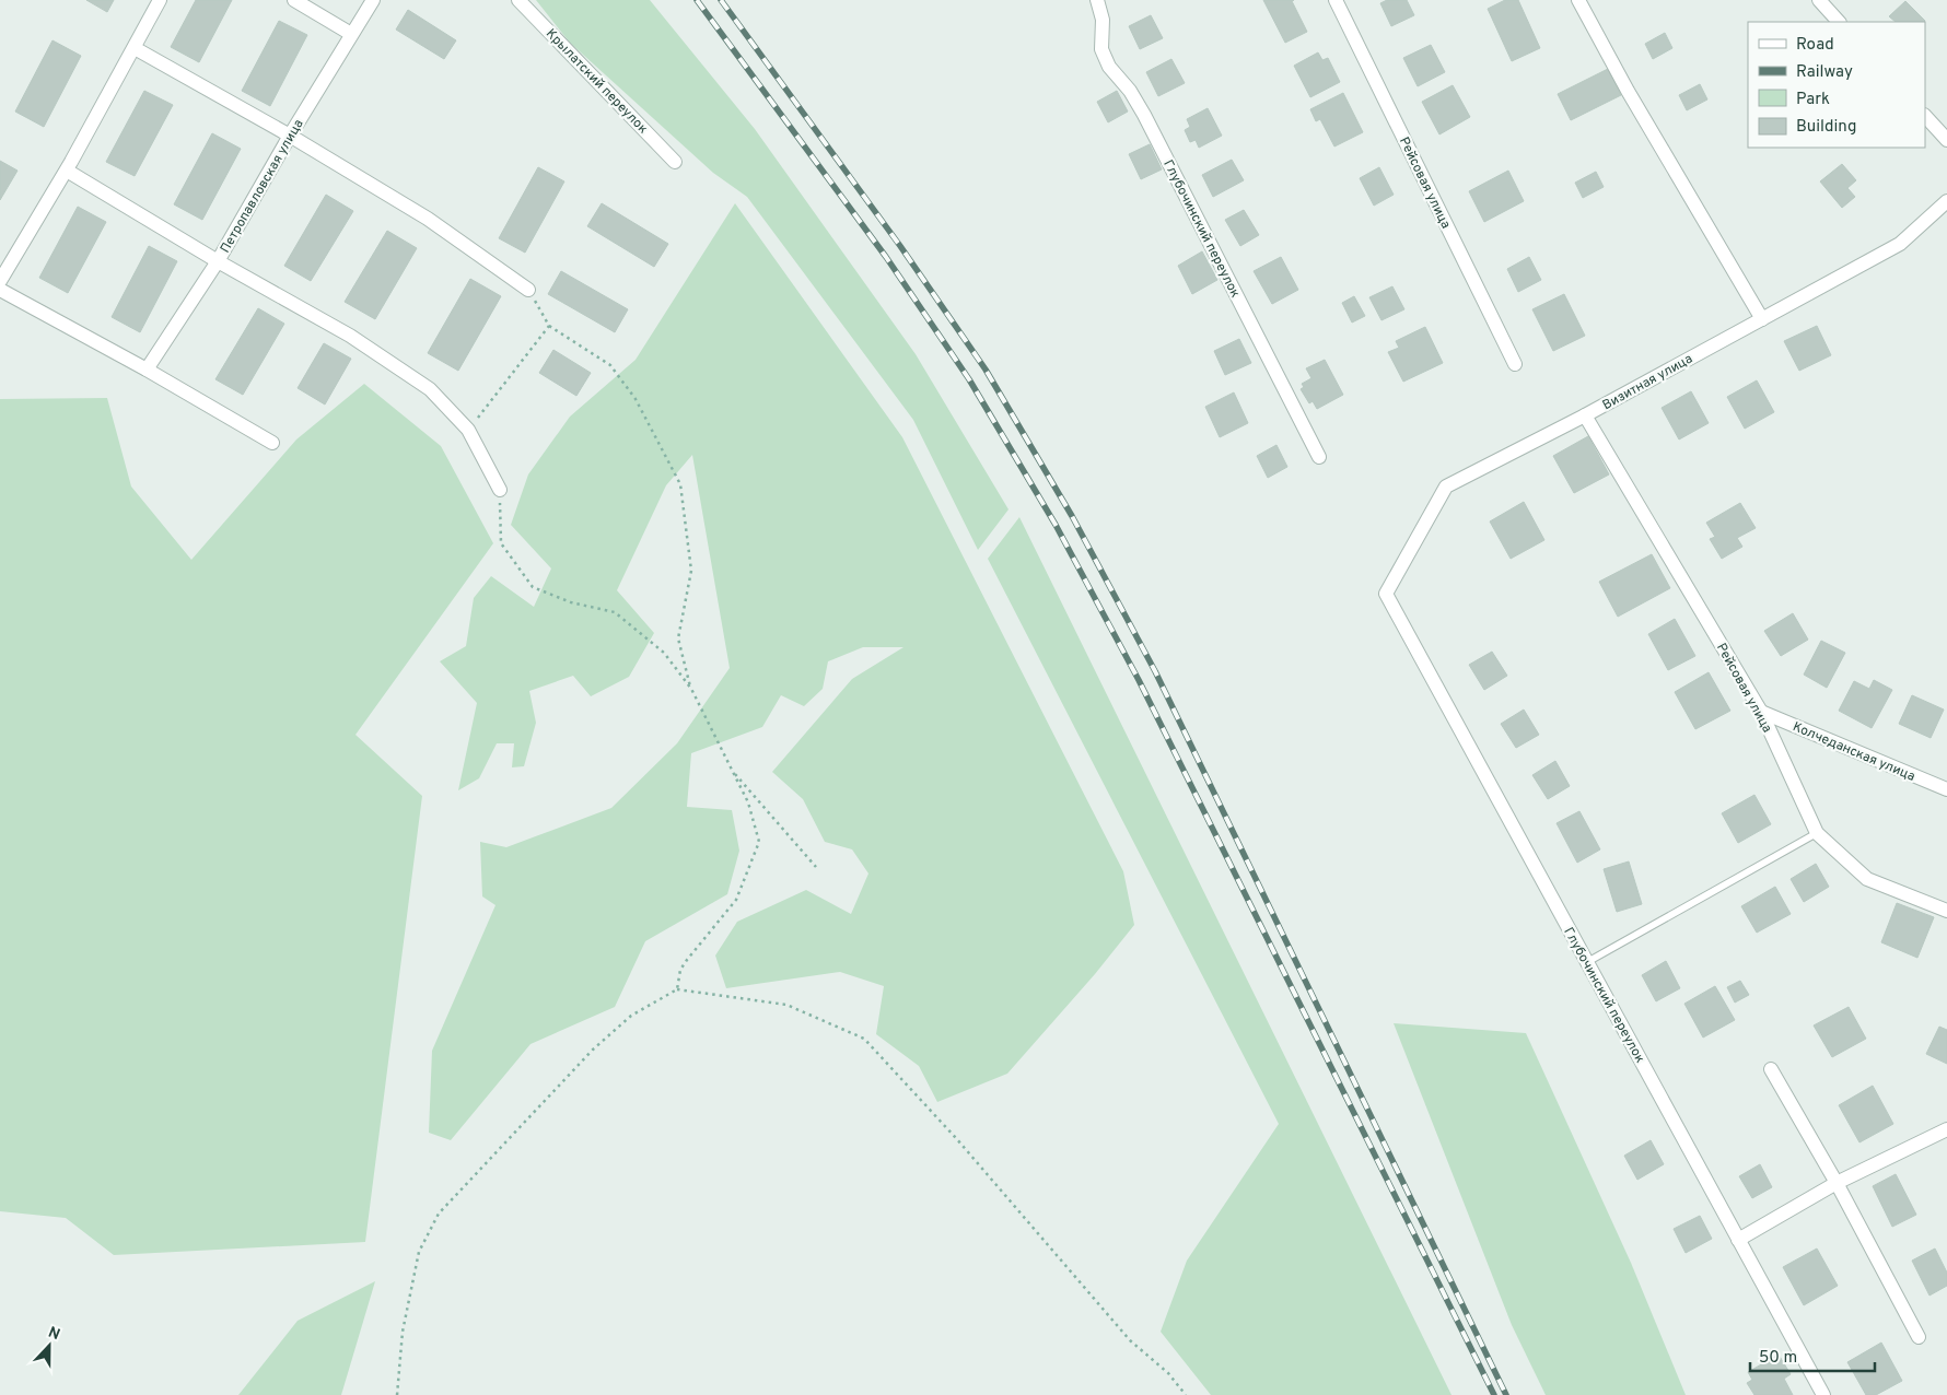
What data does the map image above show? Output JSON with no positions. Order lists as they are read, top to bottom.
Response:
{
  "streets": {
    "street": [
      "Крылатский переулок",
      "Рейсовая улица",
      "Петропавловская улица",
      "Глубочинский переулок",
      "Визитная улица",
      "Колчеданская улица"
    ]
  },
  "crossings": [
    ["Рейсовая улица", "Визитная улица"],
    ["Рейсовая улица", "Колчеданская улица"],
    ["Глубочинский переулок", "Визитная улица"]
  ],
  "legend": [
    "Road",
    "Railway",
    "Park",
    "Building"
  ],
  "scale_bar": "50 m",
  "north": "top"
}
